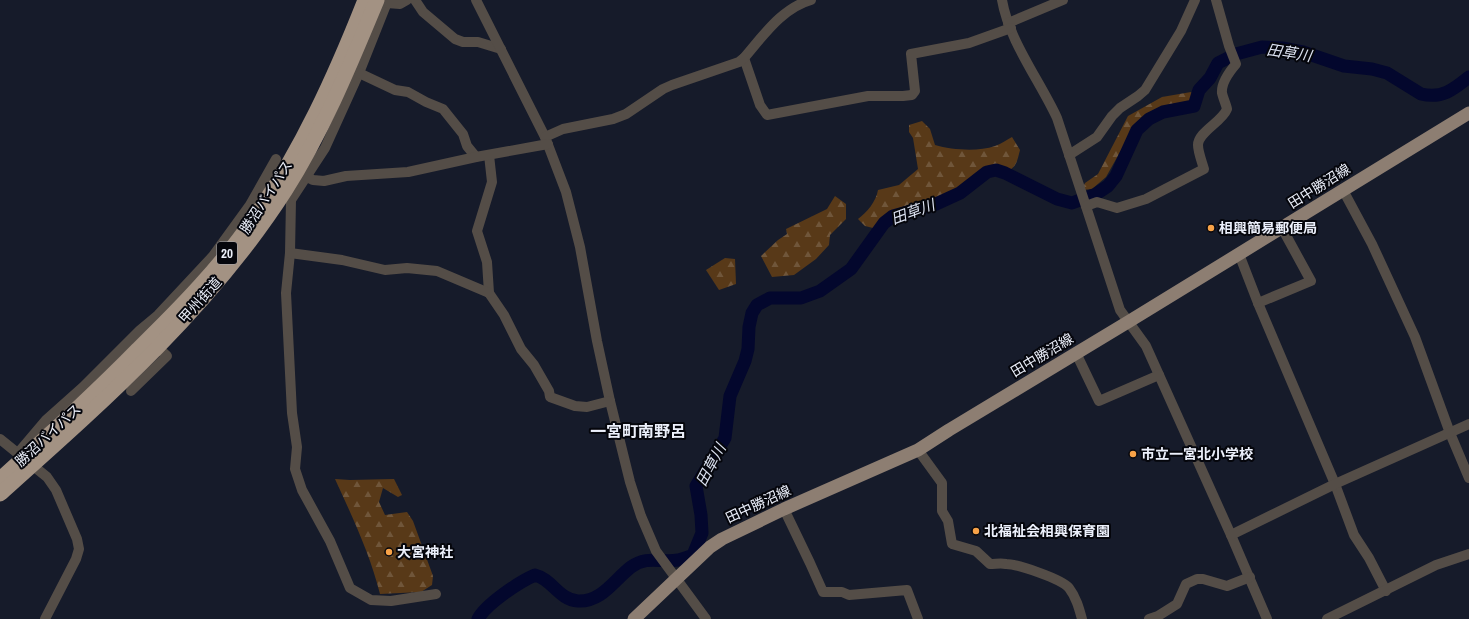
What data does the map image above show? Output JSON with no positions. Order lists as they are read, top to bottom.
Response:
{
  "streets": {
    "highway": ["勝沼バイパス", "20", "甲州街道"],
    "main road": ["田中勝沼線"]
  },
  "crossings": [
    ["勝沼バイパス", "甲州街道"]
  ],
  "districts": ["一宮町南野呂"],
  "water": ["田草川"],
  "places": [
    "相興簡易郵便局",
    "市立一宮北小学校",
    "北福祉会相興保育園",
    "大宮神社"
  ]
}
